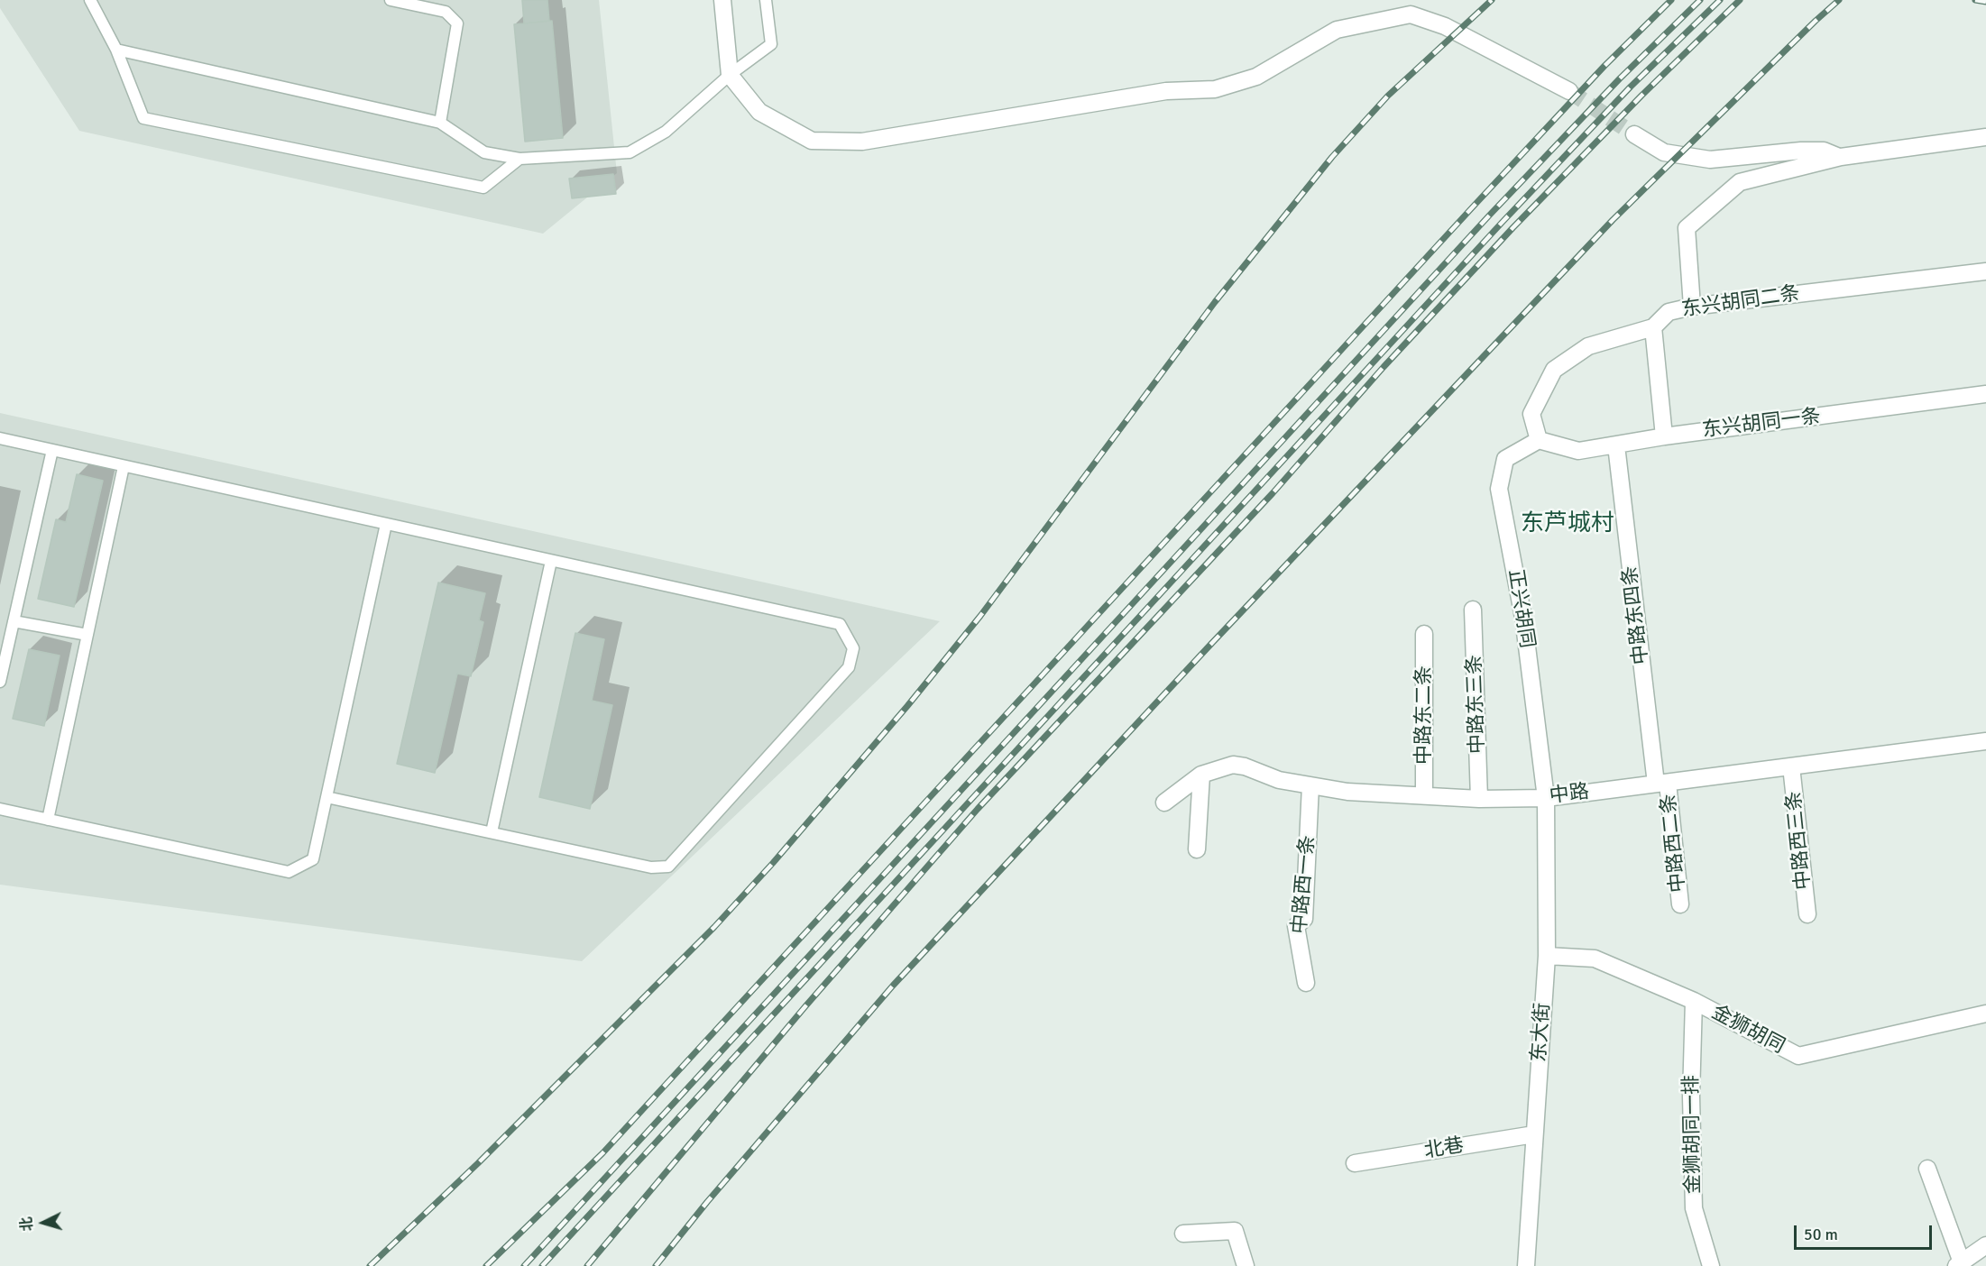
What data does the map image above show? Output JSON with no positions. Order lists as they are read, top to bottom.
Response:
{
  "streets": {
    "street": [
      "东兴胡同二条",
      "东兴胡同一条",
      "正兴胡同",
      "中路东四条",
      "中路东三条",
      "中路东二条",
      "中路",
      "中路西三条",
      "中路西二条",
      "中路西一条",
      "金狮胡同",
      "东大街",
      "金狮胡同一排",
      "北巷"
    ]
  },
  "crossings": [
    ["东兴胡同二条", "东兴胡同一条"],
    ["东兴胡同二条", "正兴胡同"],
    ["东兴胡同一条", "正兴胡同"],
    ["东兴胡同一条", "中路东四条"],
    ["正兴胡同", "中路"],
    ["正兴胡同", "东大街"],
    ["中路东四条", "中路"],
    ["中路东四条", "中路西二条"],
    ["中路东三条", "中路"],
    ["中路东二条", "中路"],
    ["中路", "中路西三条"],
    ["中路", "中路西二条"],
    ["中路", "中路西一条"],
    ["中路", "东大街"],
    ["金狮胡同", "东大街"],
    ["金狮胡同", "金狮胡同一排"],
    ["东大街", "北巷"]
  ],
  "districts": ["东芦城村"],
  "scale_bar": "50 m",
  "north": "left"
}
